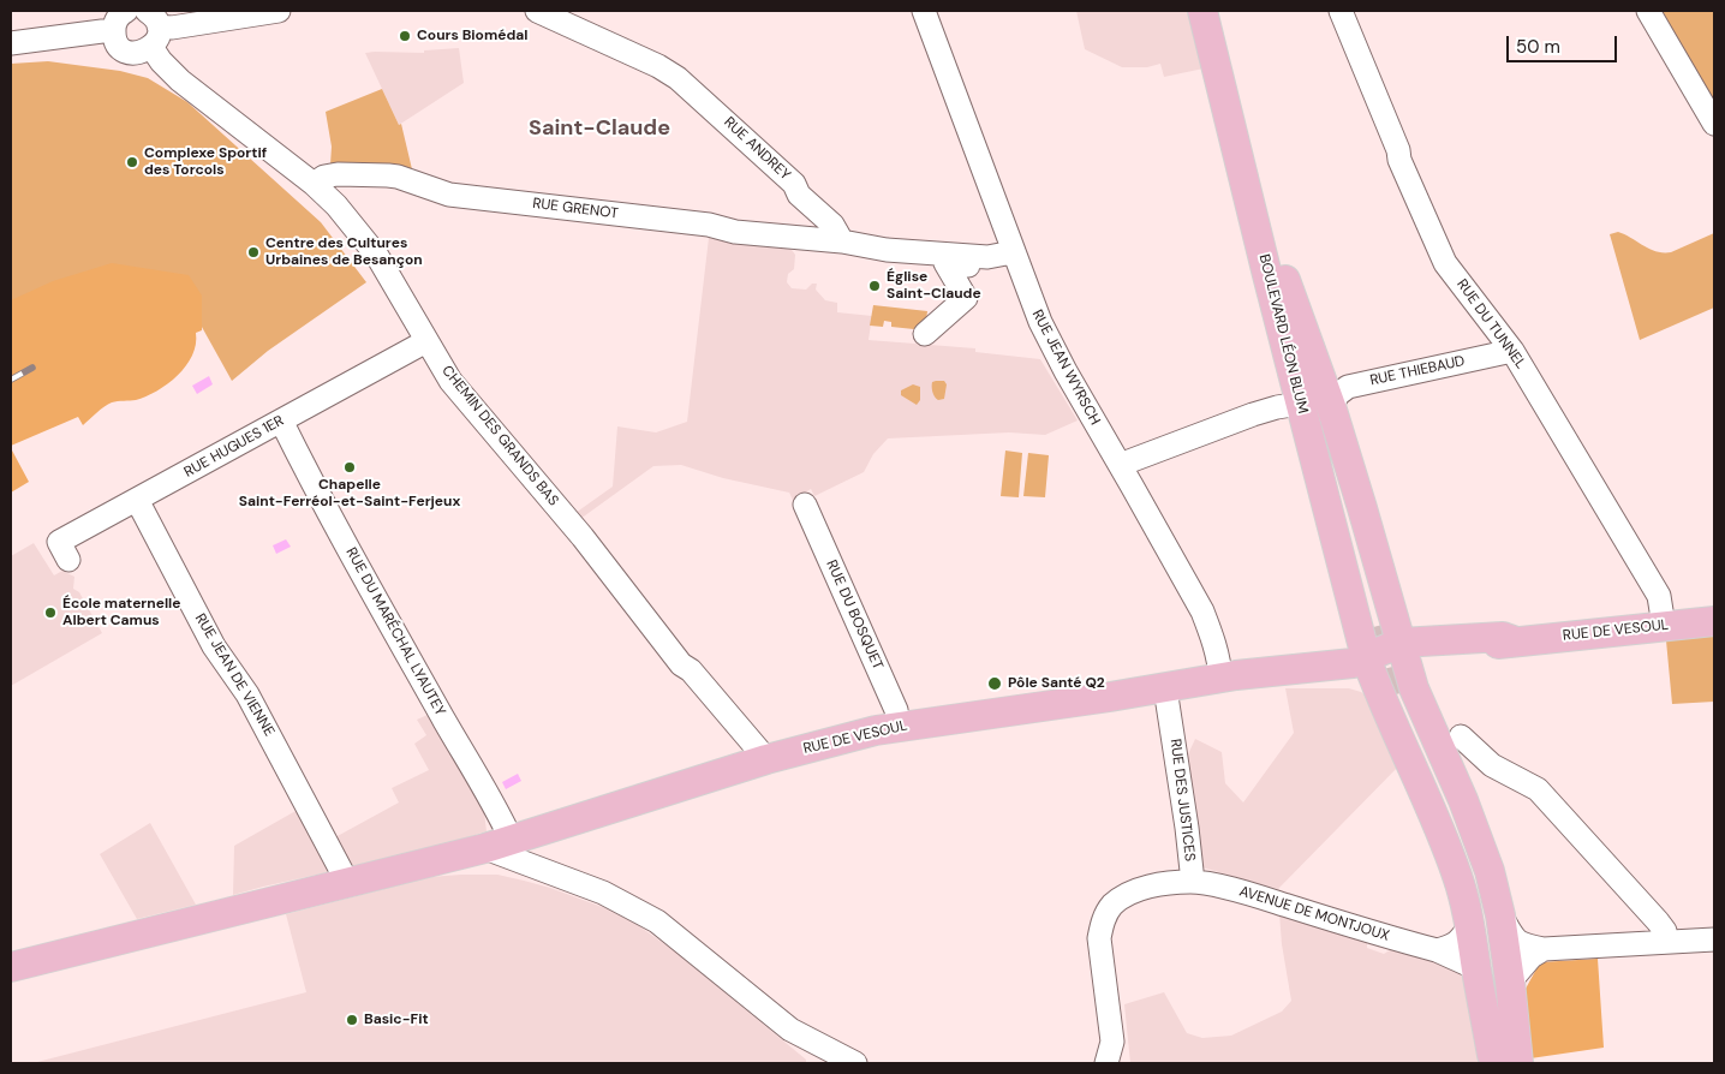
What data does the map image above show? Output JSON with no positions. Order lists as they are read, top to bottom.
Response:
{
  "streets": {
    "main road": ["BOULEVARD LÉON BLUM", "RUE DE VESOUL"],
    "street": [
      "RUE ANDREY",
      "RUE GRENOT",
      "RUE DU TUNNEL",
      "RUE JEAN WYRSCH",
      "RUE THIEBAUD",
      "CHEMIN DES GRANDS BAS",
      "RUE HUGUES 1ER",
      "RUE DU BOSQUET",
      "RUE DU MARÉCHAL LYAUTEY",
      "RUE JEAN DE VIENNE",
      "RUE DES JUSTICES",
      "AVENUE DE MONTJOUX"
    ]
  },
  "crossings": [
    ["RUE ANDREY", "RUE GRENOT"],
    ["RUE GRENOT", "CHEMIN DES GRANDS BAS"],
    ["RUE DU TUNNEL", "RUE THIEBAUD"],
    ["RUE DU TUNNEL", "RUE DE VESOUL"],
    ["BOULEVARD LÉON BLUM", "RUE DE VESOUL"],
    ["RUE JEAN WYRSCH", "RUE DE VESOUL"],
    ["CHEMIN DES GRANDS BAS", "RUE HUGUES 1ER"],
    ["CHEMIN DES GRANDS BAS", "RUE DE VESOUL"],
    ["RUE HUGUES 1ER", "RUE DU MARÉCHAL LYAUTEY"],
    ["RUE HUGUES 1ER", "RUE JEAN DE VIENNE"],
    ["RUE DU BOSQUET", "RUE DE VESOUL"],
    ["RUE DE VESOUL", "RUE DU MARÉCHAL LYAUTEY"],
    ["RUE DE VESOUL", "RUE JEAN DE VIENNE"],
    ["RUE DE VESOUL", "RUE DES JUSTICES"],
    ["RUE DES JUSTICES", "AVENUE DE MONTJOUX"]
  ],
  "districts": ["Saint-Claude"],
  "places": [
    "Cours Biomédal",
    "Complexe Sportif des Torcols",
    "Centre des Cultures Urbaines de Besançon",
    "Église Saint-Claude",
    "Chapelle Saint-Ferréol-et-Saint-Ferjeux",
    "École maternelle Albert Camus",
    "Pôle Santé Q2",
    "Basic-Fit"
  ],
  "scale_bar": "50 m"
}
